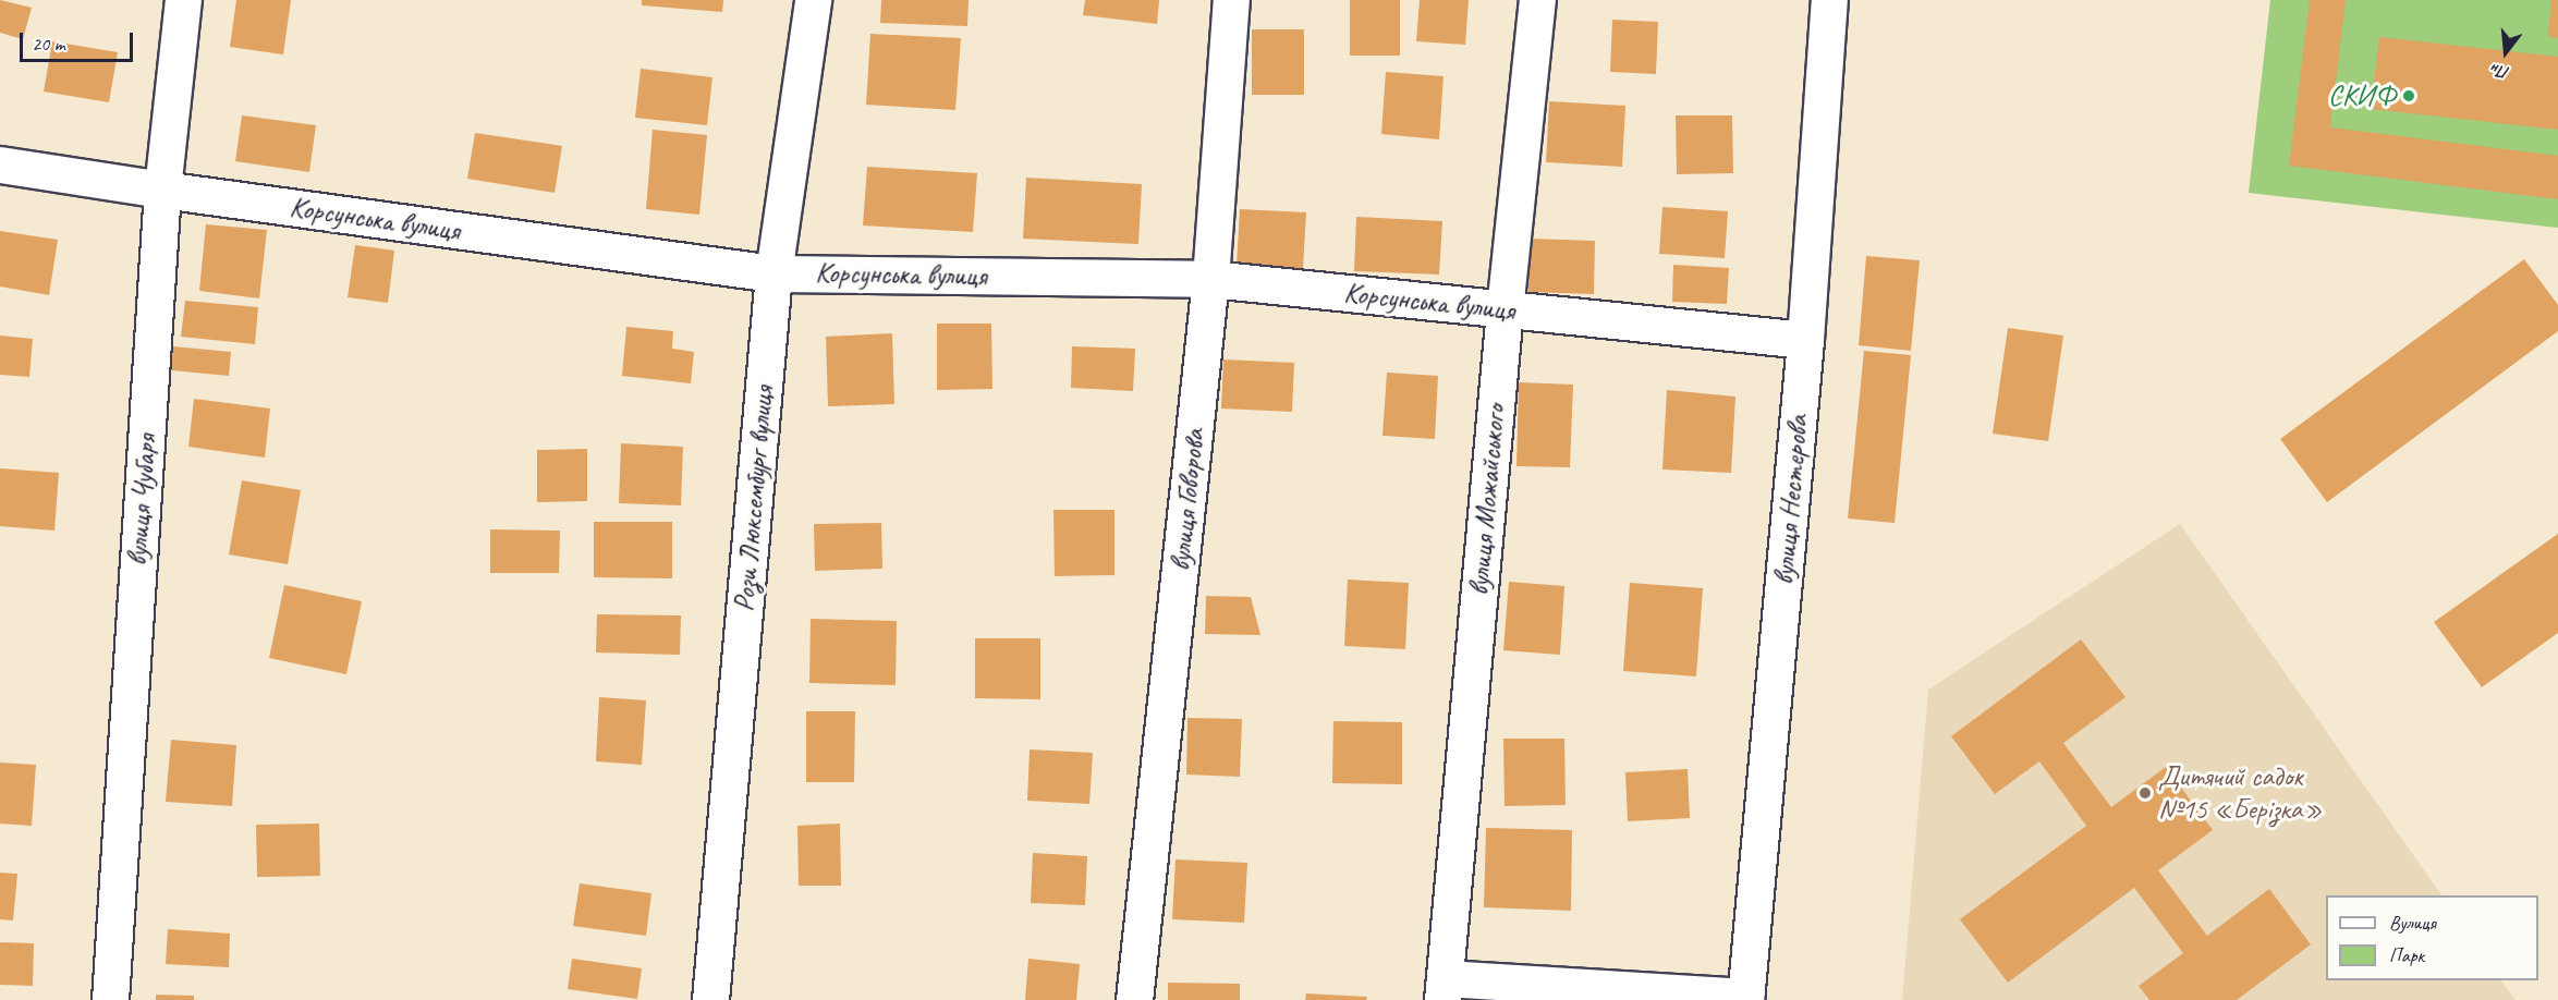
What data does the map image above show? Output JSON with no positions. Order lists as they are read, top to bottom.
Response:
{
  "streets": {
    "street": [
      "Корсунська вулиця",
      "Рози Люксембург вулиця",
      "вулиця Чубаря",
      "вулиця Говорова",
      "вулиця Можайського",
      "вулиця Нестерова"
    ]
  },
  "crossings": [
    ["Корсунська вулиця", "Рози Люксембург вулиця"],
    ["Корсунська вулиця", "вулиця Чубаря"],
    ["Корсунська вулиця", "вулиця Говорова"],
    ["Корсунська вулиця", "вулиця Можайського"],
    ["Корсунська вулиця", "вулиця Нестерова"]
  ],
  "places": ["СКИФ", "Дитячий садок №15 «Берізка»"],
  "legend": ["Вулиця", "Парк"],
  "scale_bar": "20 m",
  "north": "bottom"
}
